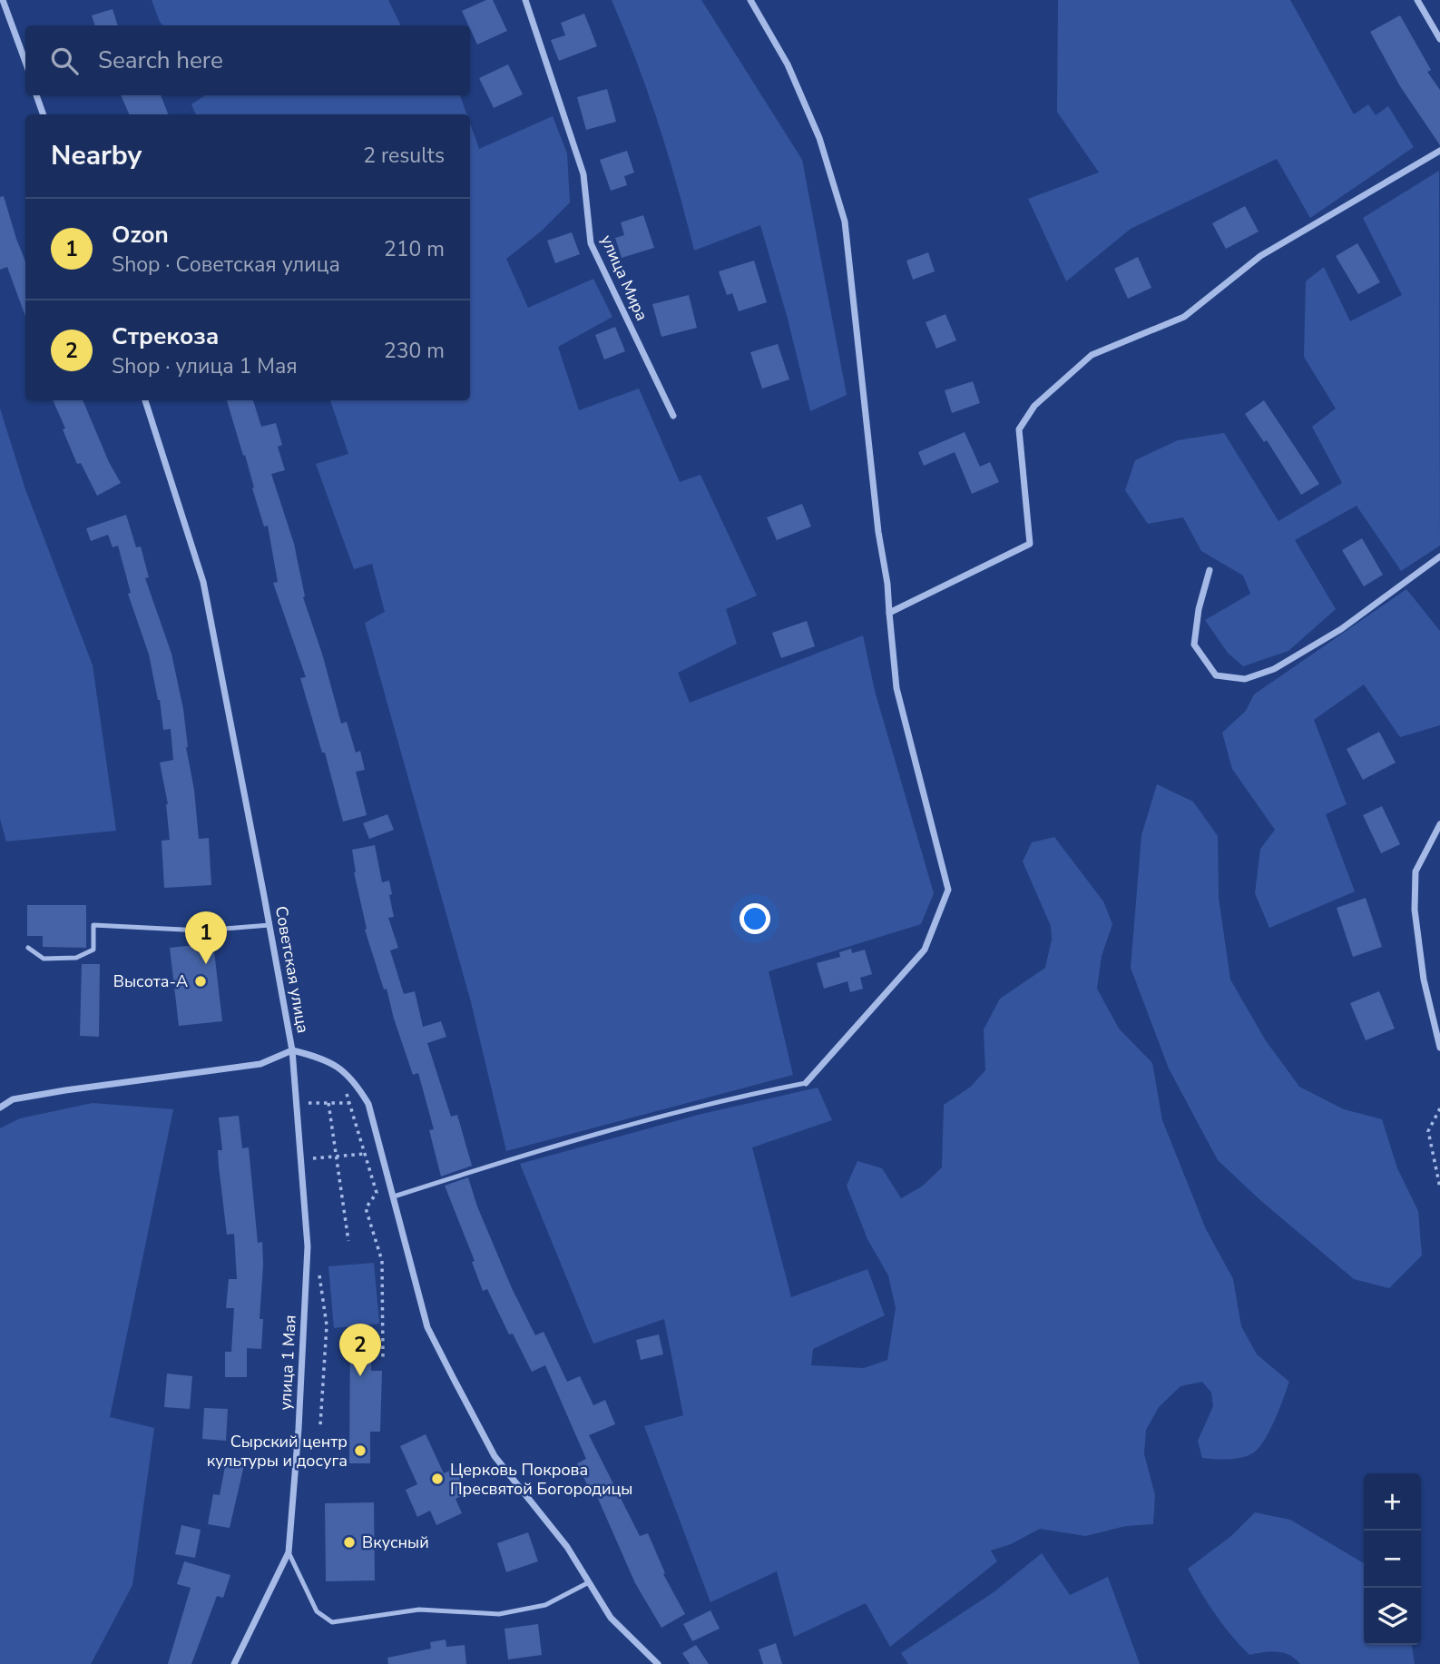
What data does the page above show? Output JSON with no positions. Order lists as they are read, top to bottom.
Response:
{
  "streets": {
    "street": ["улица Мира", "Советская улица", "улица 1 Мая"]
  },
  "crossings": [
    ["Советская улица", "улица 1 Мая"]
  ],
  "places": [
    "Высота-А",
    "Сырский центр культуры и досуга",
    "Церковь Покрова Пресвятой Богородицы",
    "Вкусный"
  ],
  "page": {
    "search": "Search here",
    "heading": ["Nearby", "2 results"],
    "list": [
      {
        "mark": "1",
        "name": "Ozon",
        "note": "Shop · Советская улица",
        "value": "210 m"
      },
      {
        "mark": "2",
        "name": "Стрекоза",
        "note": "Shop · улица 1 Мая",
        "value": "230 m"
      }
    ],
    "pins": ["1", "2"],
    "map_buttons": ["+", "−"]
  }
}
